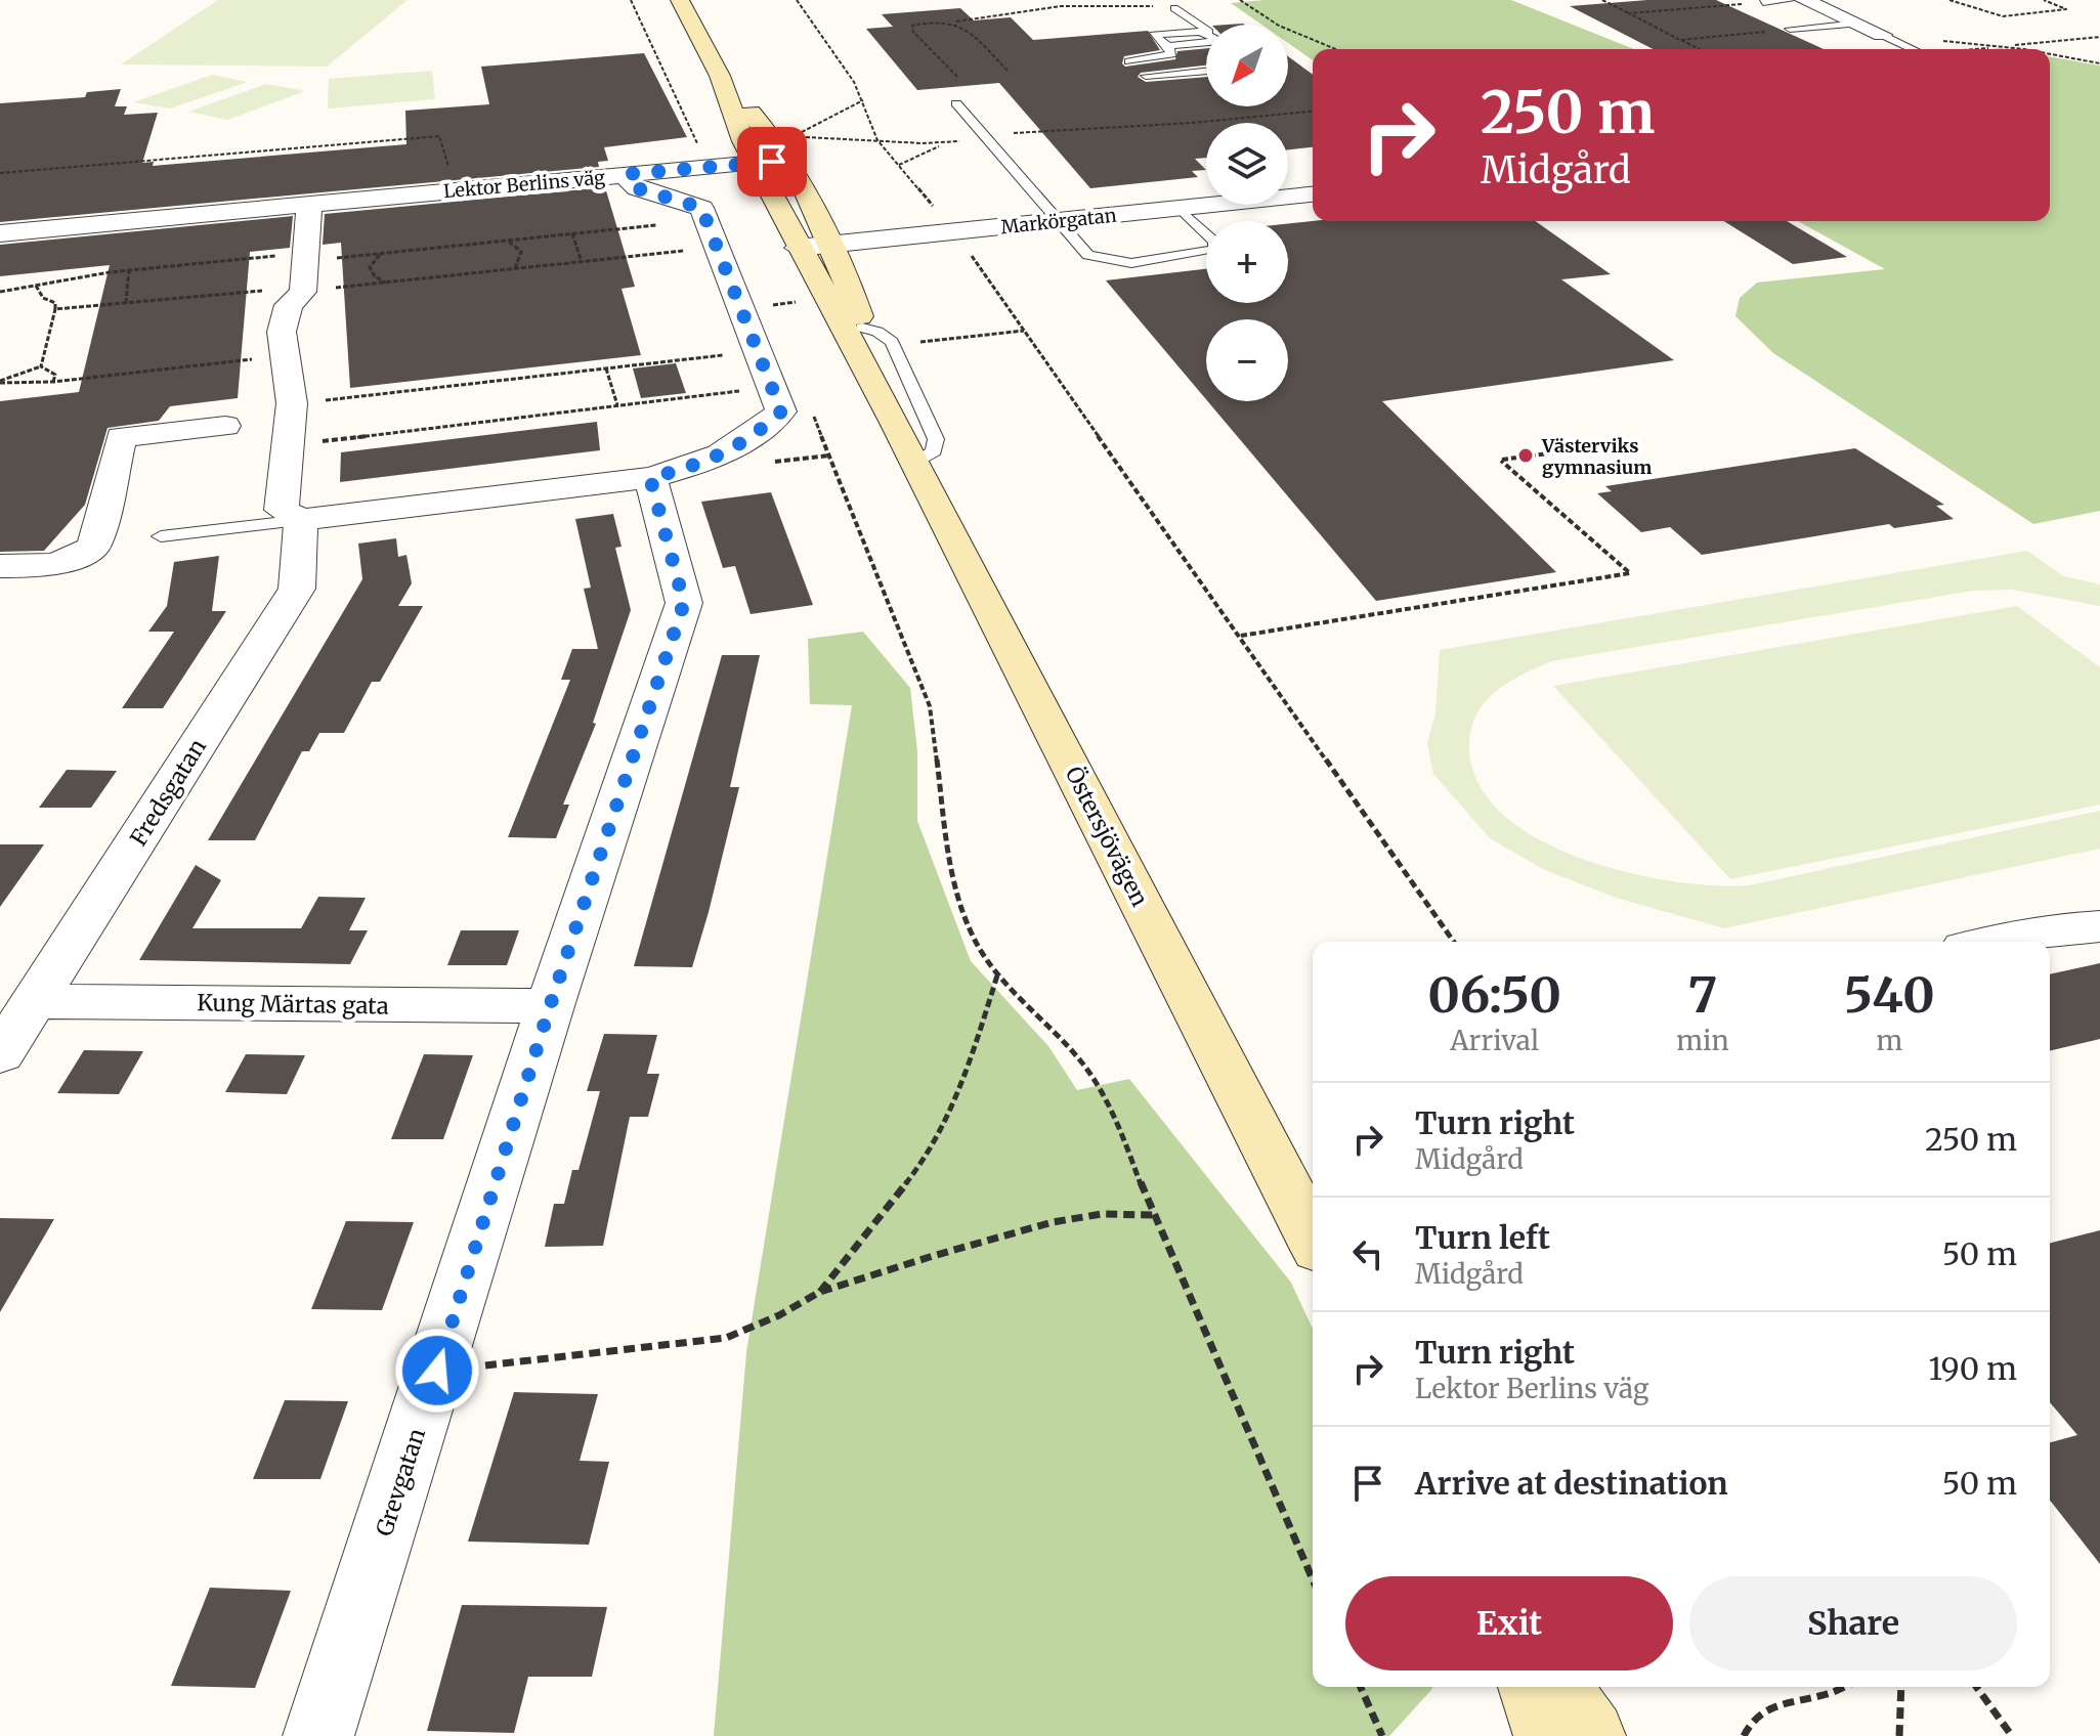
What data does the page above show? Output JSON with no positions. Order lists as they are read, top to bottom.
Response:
{
  "streets": {
    "main road": ["Östersjövägen"],
    "street": [
      "Lektor Berlins väg",
      "Markörgatan",
      "Fredsgatan",
      "Kung Märtas gata",
      "Grevgatan"
    ]
  },
  "crossings": [
    ["Lektor Berlins väg", "Östersjövägen"],
    ["Markörgatan", "Östersjövägen"],
    ["Fredsgatan", "Kung Märtas gata"],
    ["Kung Märtas gata", "Grevgatan"]
  ],
  "places": ["Västerviks gymnasium"],
  "north": "bottom left",
  "page": {
    "map_buttons": ["+", "−"],
    "turn": ["250 m", "Midgård"],
    "eta": [
      "06:50",
      "Arrival",
      "7",
      "min",
      "540",
      "m"
    ],
    "list": [
      {
        "name": "Turn right",
        "note": "Midgård",
        "value": "250 m"
      },
      {
        "name": "Turn left",
        "note": "Midgård",
        "value": "50 m"
      },
      {
        "name": "Turn right",
        "note": "Lektor Berlins väg",
        "value": "190 m"
      },
      {
        "name": "Arrive at destination",
        "value": "50 m"
      }
    ],
    "buttons": ["Exit", "Share"]
  }
}
